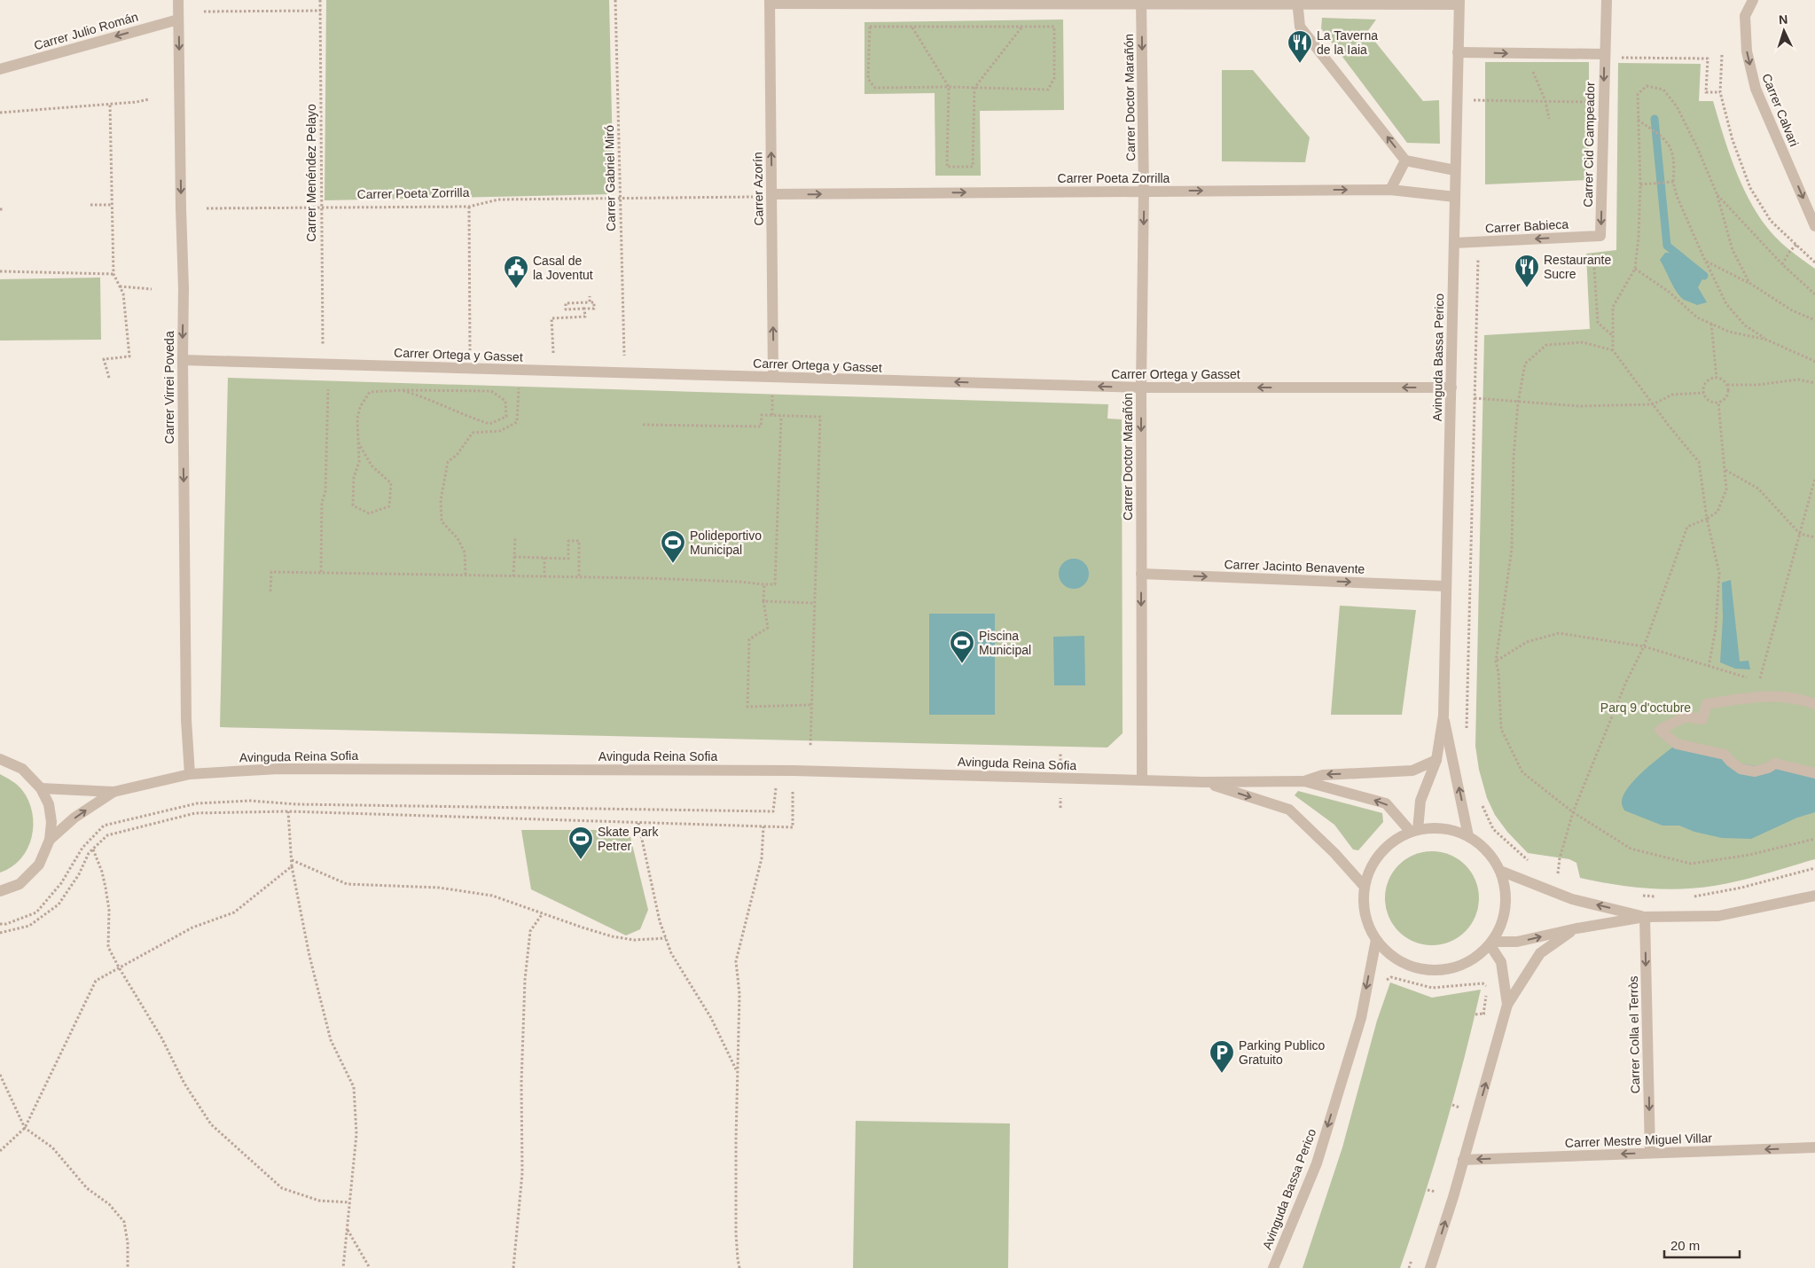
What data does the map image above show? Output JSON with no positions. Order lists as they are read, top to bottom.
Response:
{
  "streets": {
    "street": [
      "Carrer Julio Román",
      "Carrer Doctor Marañón",
      "Carrer Calvari",
      "Carrer Cid Campeador",
      "Carrer Poeta Zorrilla",
      "Carrer Azorín",
      "Carrer Babieca",
      "Carrer Ortega y Gasset",
      "Avinguda Bassa Perico",
      "Carrer Virrei Poveda",
      "Carrer Jacinto Benavente",
      "Avinguda Reina Sofia",
      "Carrer Colla el Terròs",
      "Carrer Mestre Miguel Villar"
    ],
    "path": ["Carrer Menéndez Pelayo", "Carrer Gabriel Miró"]
  },
  "crossings": [
    ["Carrer Julio Román", "Carrer Virrei Poveda"],
    ["Carrer Doctor Marañón", "Carrer Poeta Zorrilla"],
    ["Carrer Doctor Marañón", "Carrer Ortega y Gasset"],
    ["Carrer Doctor Marañón", "Carrer Jacinto Benavente"],
    ["Carrer Doctor Marañón", "Avinguda Reina Sofia"],
    ["Carrer Cid Campeador", "Carrer Babieca"],
    ["Carrer Menéndez Pelayo", "Carrer Poeta Zorrilla"],
    ["Carrer Gabriel Miró", "Carrer Poeta Zorrilla"],
    ["Carrer Poeta Zorrilla", "Carrer Azorín"],
    ["Carrer Poeta Zorrilla", "Avinguda Bassa Perico"],
    ["Carrer Azorín", "Carrer Ortega y Gasset"],
    ["Carrer Babieca", "Avinguda Bassa Perico"],
    ["Carrer Ortega y Gasset", "Avinguda Bassa Perico"],
    ["Carrer Ortega y Gasset", "Carrer Virrei Poveda"],
    ["Avinguda Bassa Perico", "Carrer Jacinto Benavente"],
    ["Avinguda Bassa Perico", "Avinguda Reina Sofia"],
    ["Carrer Virrei Poveda", "Avinguda Reina Sofia"],
    ["Carrer Colla el Terròs", "Carrer Mestre Miguel Villar"]
  ],
  "one_way": [
    "Carrer Julio Román",
    "Carrer Doctor Marañón",
    "Carrer Calvari",
    "Carrer Cid Campeador",
    "Carrer Poeta Zorrilla",
    "Carrer Azorín",
    "Carrer Babieca",
    "Carrer Ortega y Gasset",
    "Carrer Virrei Poveda",
    "Carrer Jacinto Benavente",
    "Carrer Colla el Terròs",
    "Carrer Mestre Miguel Villar"
  ],
  "parks": ["Parq 9 d'octubre"],
  "places": {
    "restaurant": ["La Taverna de la Iaia", "Restaurante Sucre"],
    "public building": ["Casal de la Joventut"],
    "sports": ["Polideportivo Municipal", "Piscina Municipal", "Skate Park Petrer"],
    "parking": ["Parking Publico Gratuito"]
  },
  "scale_bar": "20 m",
  "north": "top"
}
